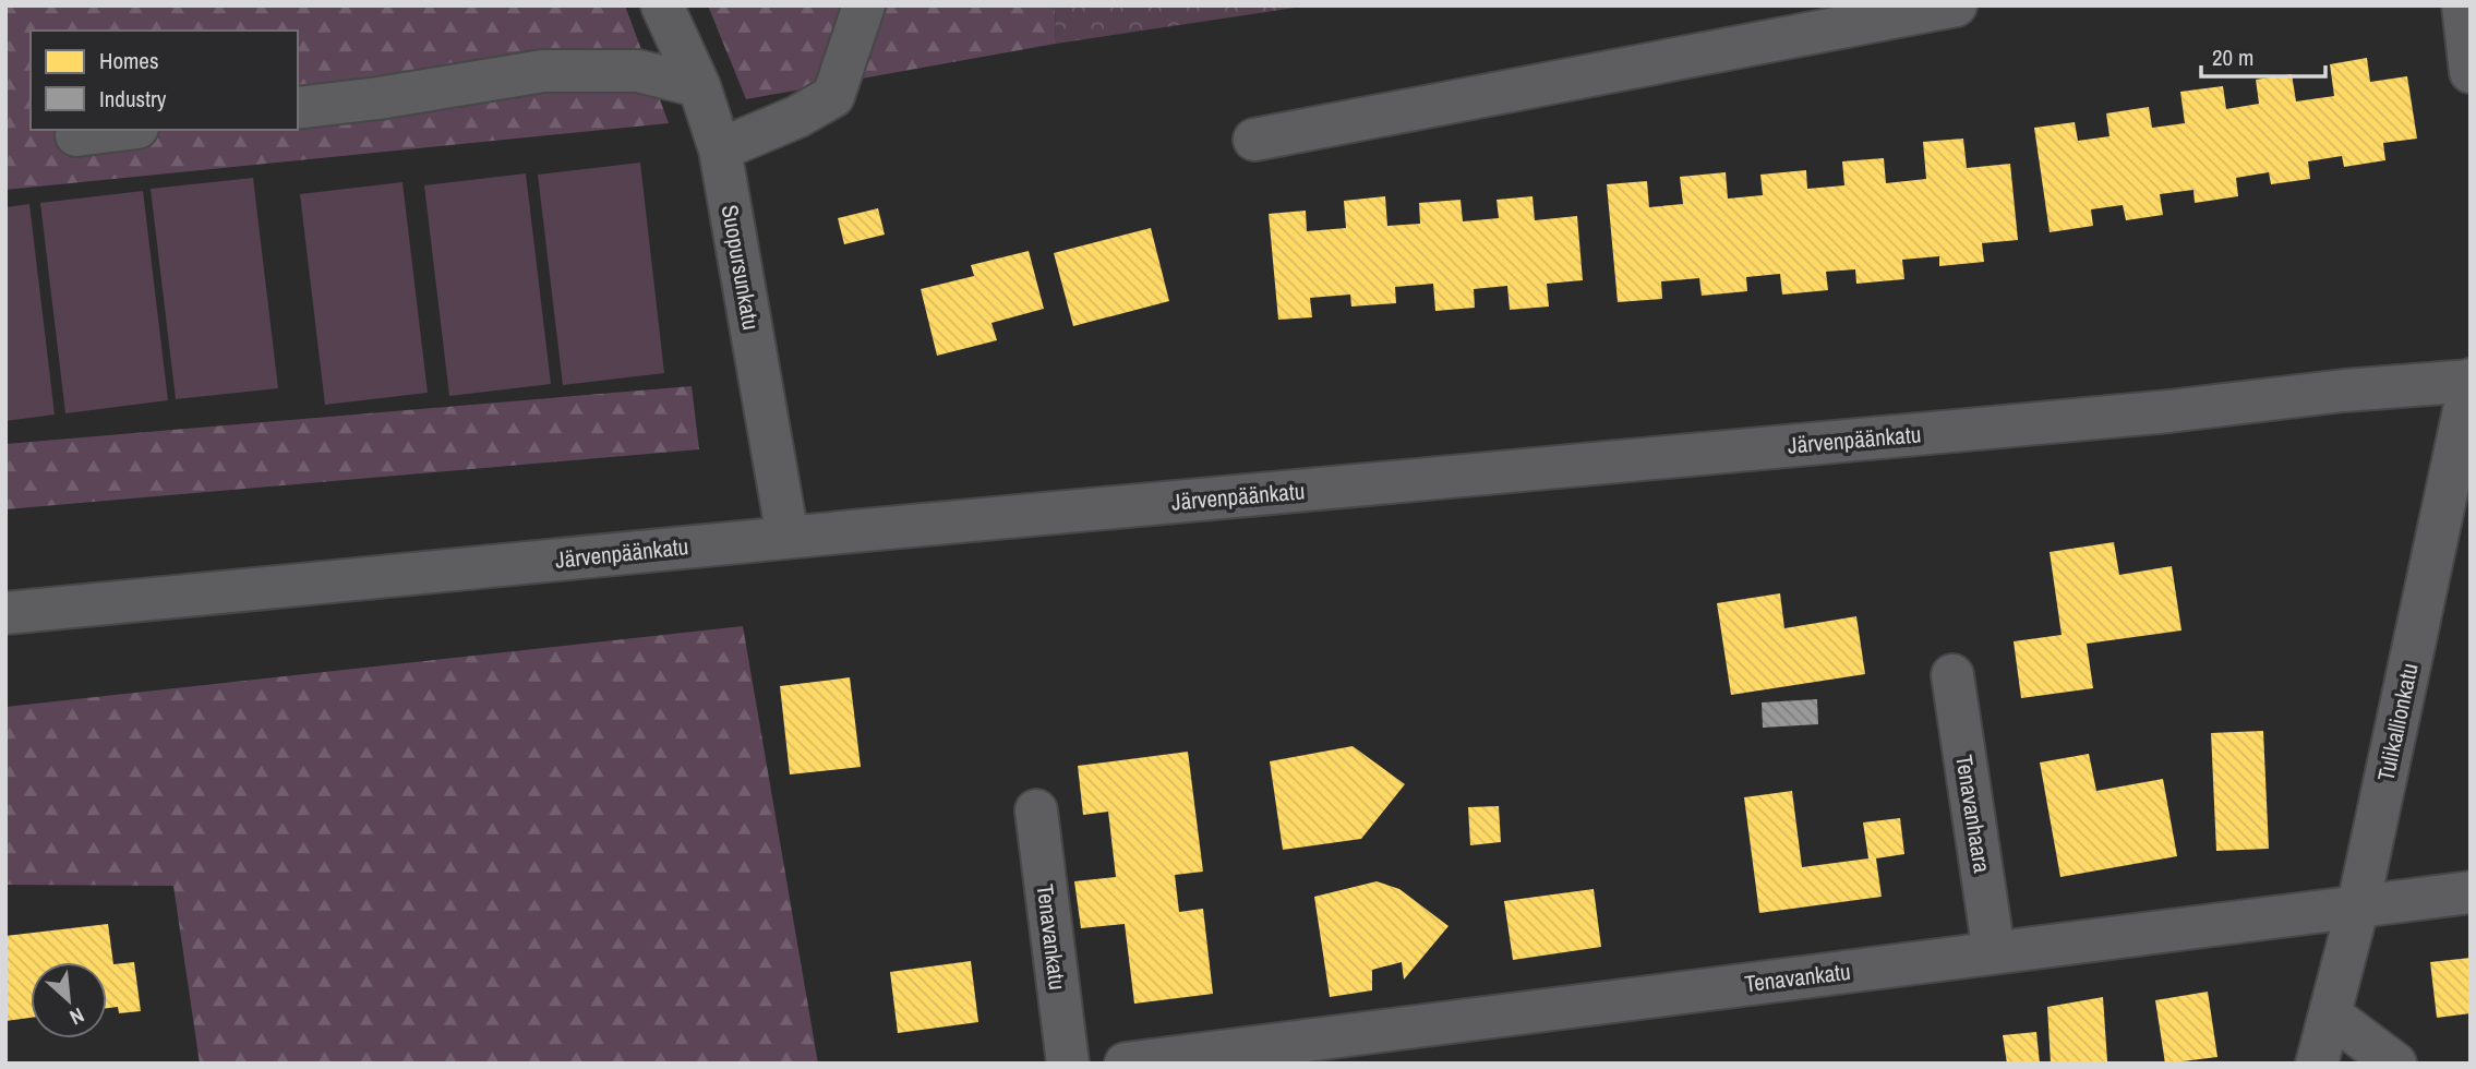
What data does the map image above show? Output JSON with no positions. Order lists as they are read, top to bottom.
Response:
{
  "streets": {
    "street": [
      "Suopursunkatu",
      "Järvenpäänkatu",
      "Tulikallionkatu",
      "Tenavanhaara",
      "Tenavankatu"
    ]
  },
  "crossings": [
    ["Suopursunkatu", "Järvenpäänkatu"],
    ["Järvenpäänkatu", "Tulikallionkatu"],
    ["Tulikallionkatu", "Tenavankatu"],
    ["Tenavanhaara", "Tenavankatu"]
  ],
  "legend": ["Homes", "Industry"],
  "scale_bar": "20 m",
  "north": "bottom right"
}
